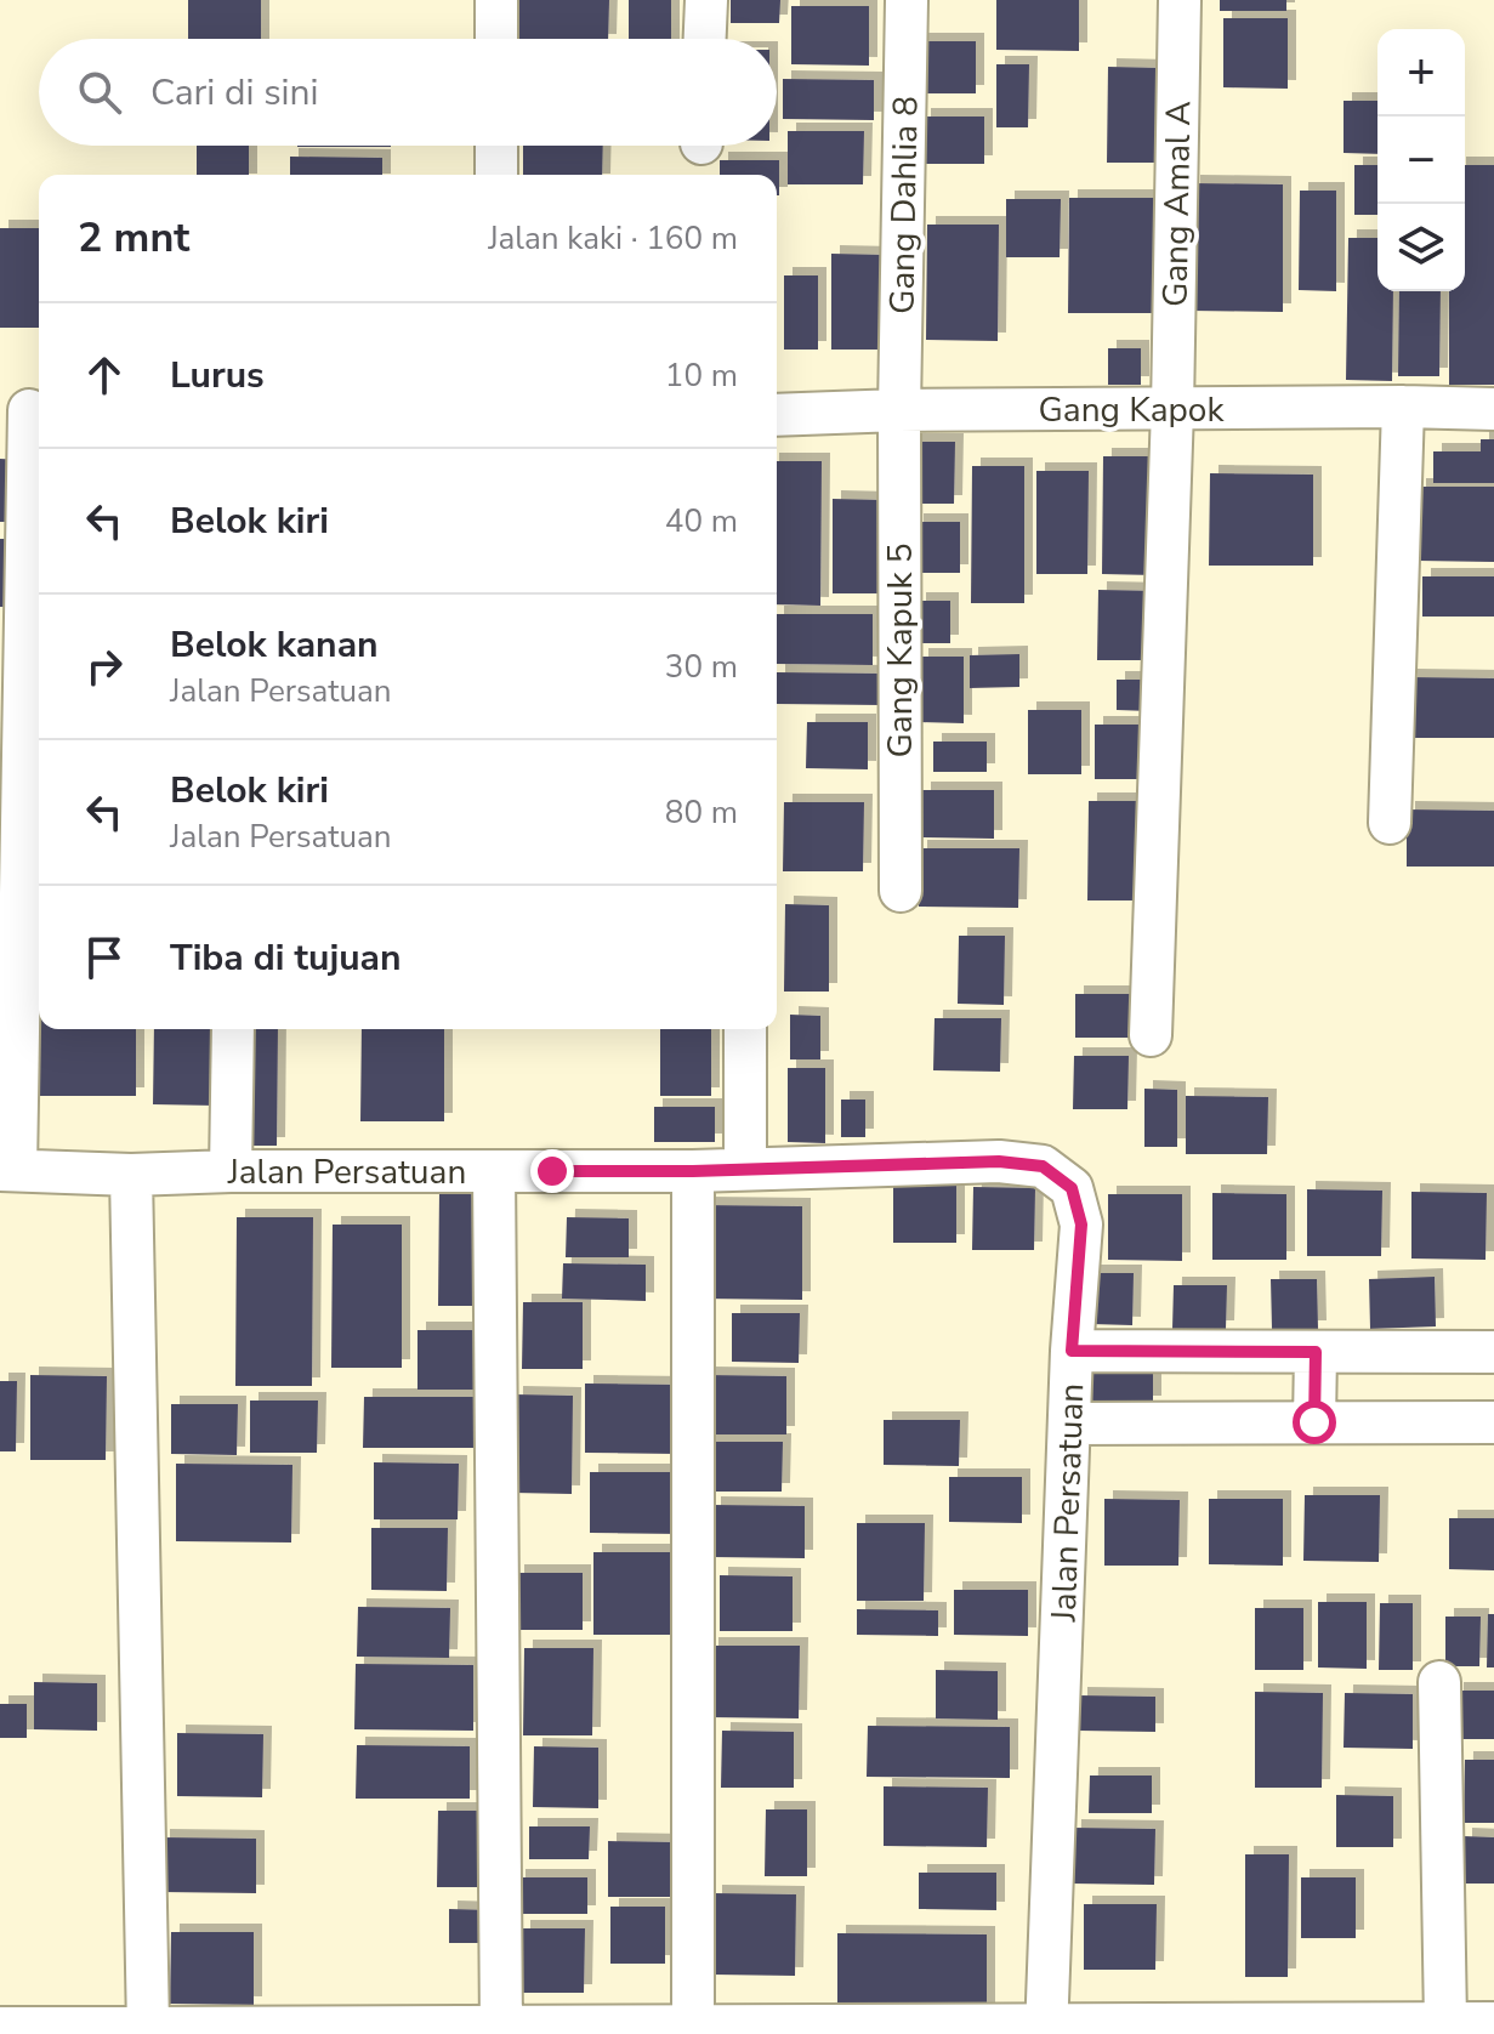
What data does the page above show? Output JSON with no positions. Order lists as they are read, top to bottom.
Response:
{
  "streets": {
    "street": [
      "Gang Amal A",
      "Gang Dahlia 8",
      "Gang Kapok",
      "Gang Kapuk 5",
      "Jalan Persatuan"
    ]
  },
  "crossings": [
    ["Gang Amal A", "Gang Kapok"],
    ["Gang Dahlia 8", "Gang Kapok"],
    ["Gang Dahlia 8", "Gang Kapuk 5"],
    ["Gang Kapok", "Gang Kapuk 5"]
  ],
  "page": {
    "map_buttons": ["+", "−"],
    "search": "Cari di sini",
    "heading": ["2 mnt", "Jalan kaki · 160 m"],
    "list": [
      ["Lurus", "10 m"],
      ["Belok kiri", "40 m"],
      ["Belok kanan", "Jalan Persatuan", "30 m"],
      ["Belok kiri", "Jalan Persatuan", "80 m"],
      "Tiba di tujuan"
    ]
  }
}
